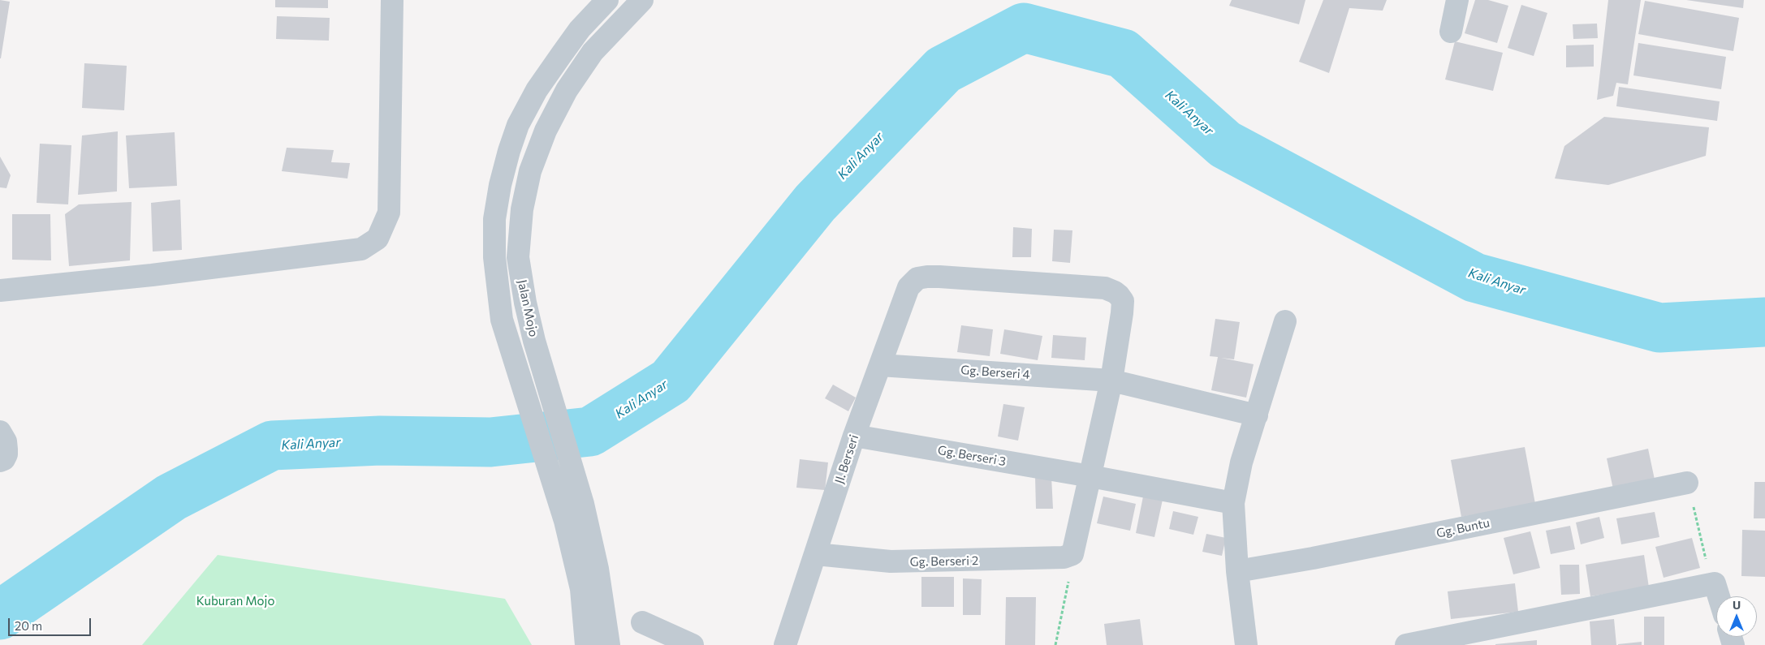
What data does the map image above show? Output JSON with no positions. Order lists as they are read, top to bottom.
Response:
{
  "streets": {
    "street": [
      "Jalan Mojo",
      "Gg. Berseri 4",
      "Gg. Berseri 3",
      "Jl. Berseri",
      "Gg. Buntu",
      "Gg. Berseri 2"
    ]
  },
  "crossings": [
    ["Gg. Berseri 4", "Jl. Berseri"],
    ["Gg. Berseri 3", "Jl. Berseri"],
    ["Jl. Berseri", "Gg. Berseri 2"]
  ],
  "water": ["Kali Anyar"],
  "parks": ["Kuburan Mojo"],
  "scale_bar": "20 m",
  "north": "top"
}
